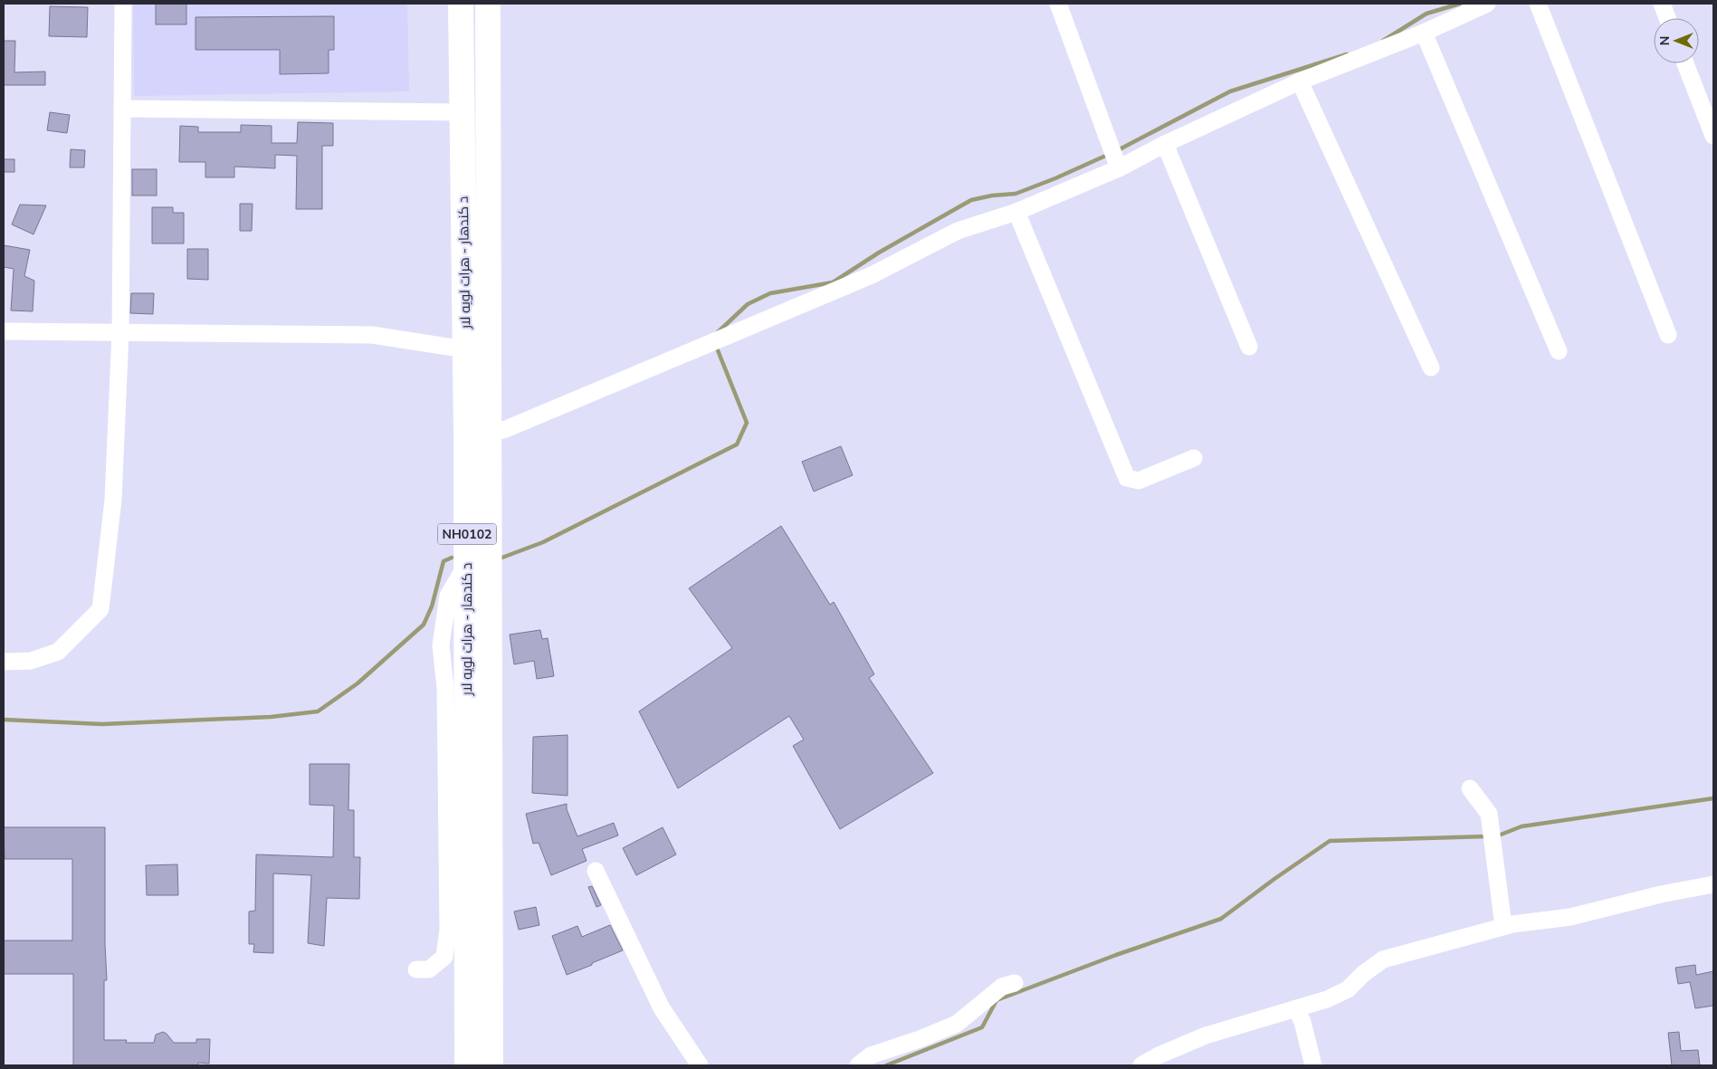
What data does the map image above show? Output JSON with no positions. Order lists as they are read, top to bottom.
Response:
{
  "streets": {
    "highway": ["د کندهار - هرات لويه لار", "NH0102"]
  },
  "north": "left"
}
